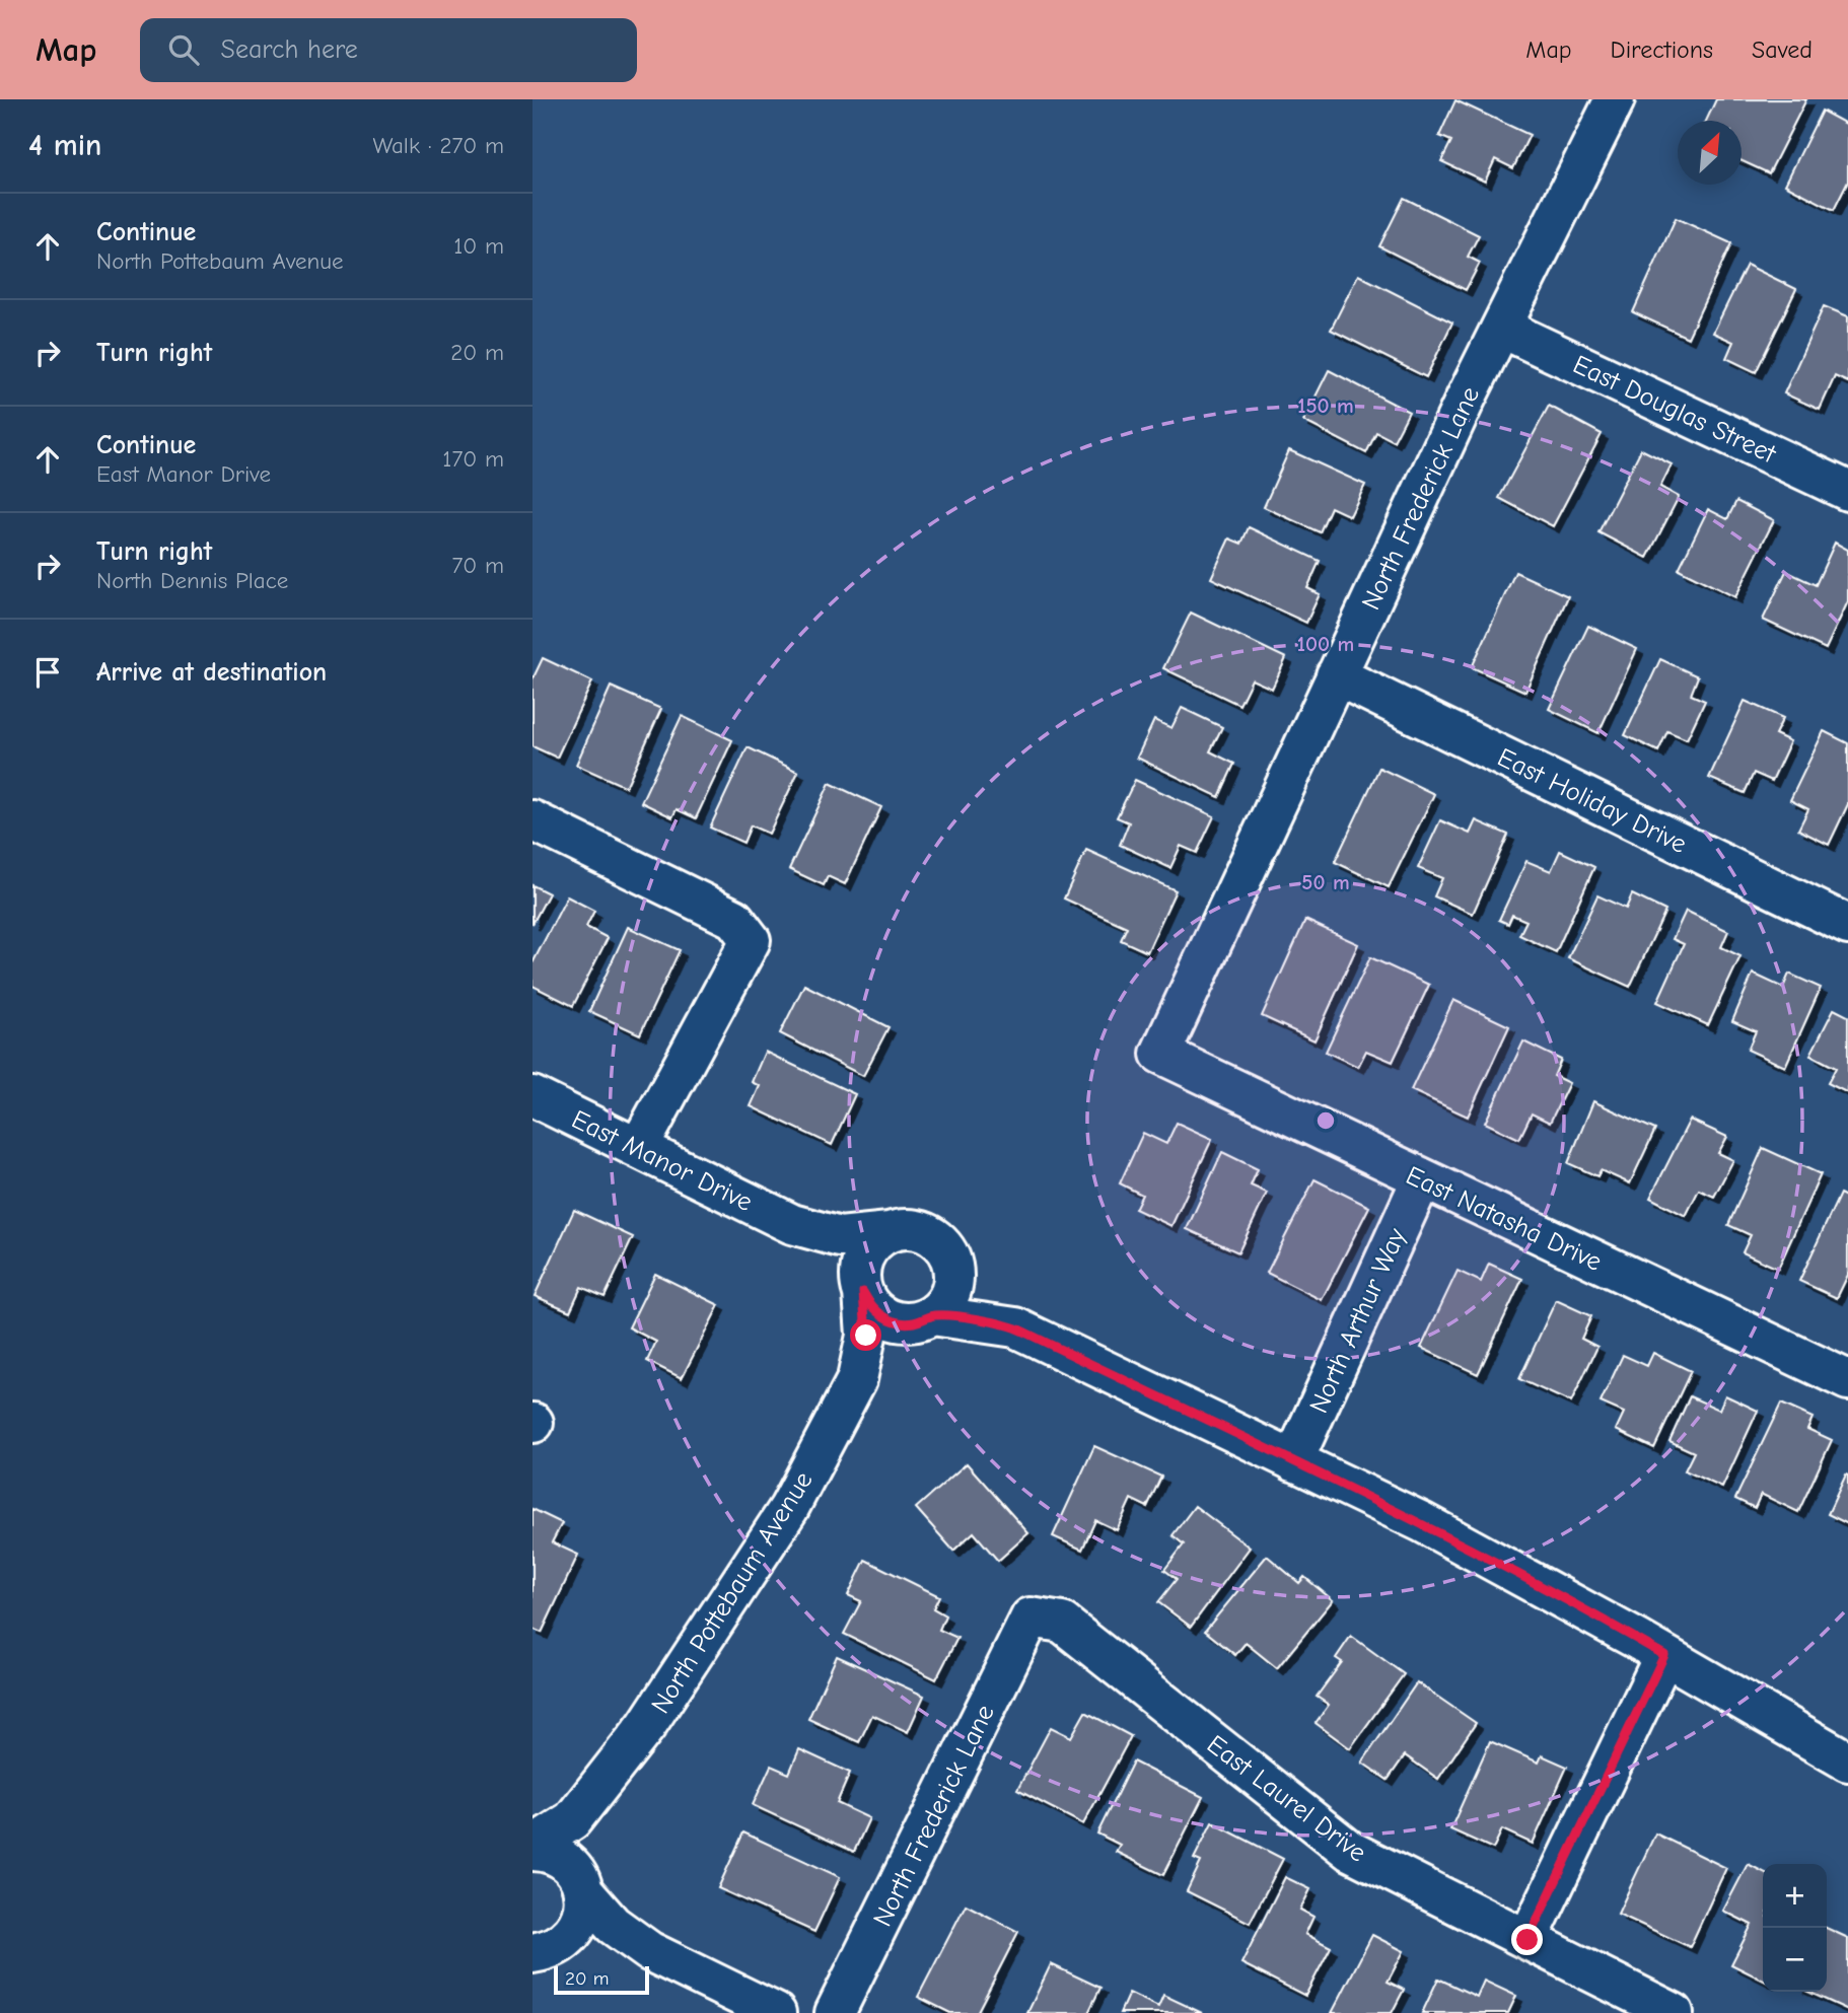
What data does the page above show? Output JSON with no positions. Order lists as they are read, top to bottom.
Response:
{
  "streets": {
    "street": [
      "East Douglas Street",
      "North Frederick Lane",
      "East Holiday Drive",
      "East Manor Drive",
      "East Natasha Drive",
      "North Arthur Way",
      "North Pottebaum Avenue",
      "East Laurel Drive"
    ]
  },
  "crossings": [
    ["East Douglas Street", "North Frederick Lane"],
    ["North Frederick Lane", "East Holiday Drive"],
    ["North Frederick Lane", "East Natasha Drive"],
    ["North Frederick Lane", "East Laurel Drive"],
    ["East Manor Drive", "North Pottebaum Avenue"],
    ["East Natasha Drive", "North Arthur Way"]
  ],
  "scale_bar": "20 m",
  "north": "top right",
  "page": {
    "header": "Map",
    "search": "Search here",
    "nav": ["Map", "Directions", "Saved"],
    "heading": ["4 min", "Walk · 270 m"],
    "list": [
      ["Continue", "North Pottebaum Avenue", "10 m"],
      ["Turn right", "20 m"],
      ["Continue", "East Manor Drive", "170 m"],
      ["Turn right", "North Dennis Place", "70 m"],
      "Arrive at destination"
    ],
    "map_buttons": ["+", "−"],
    "scale": "20 m"
  },
  "rings": ["150 m", "100 m", "50 m"]
}
